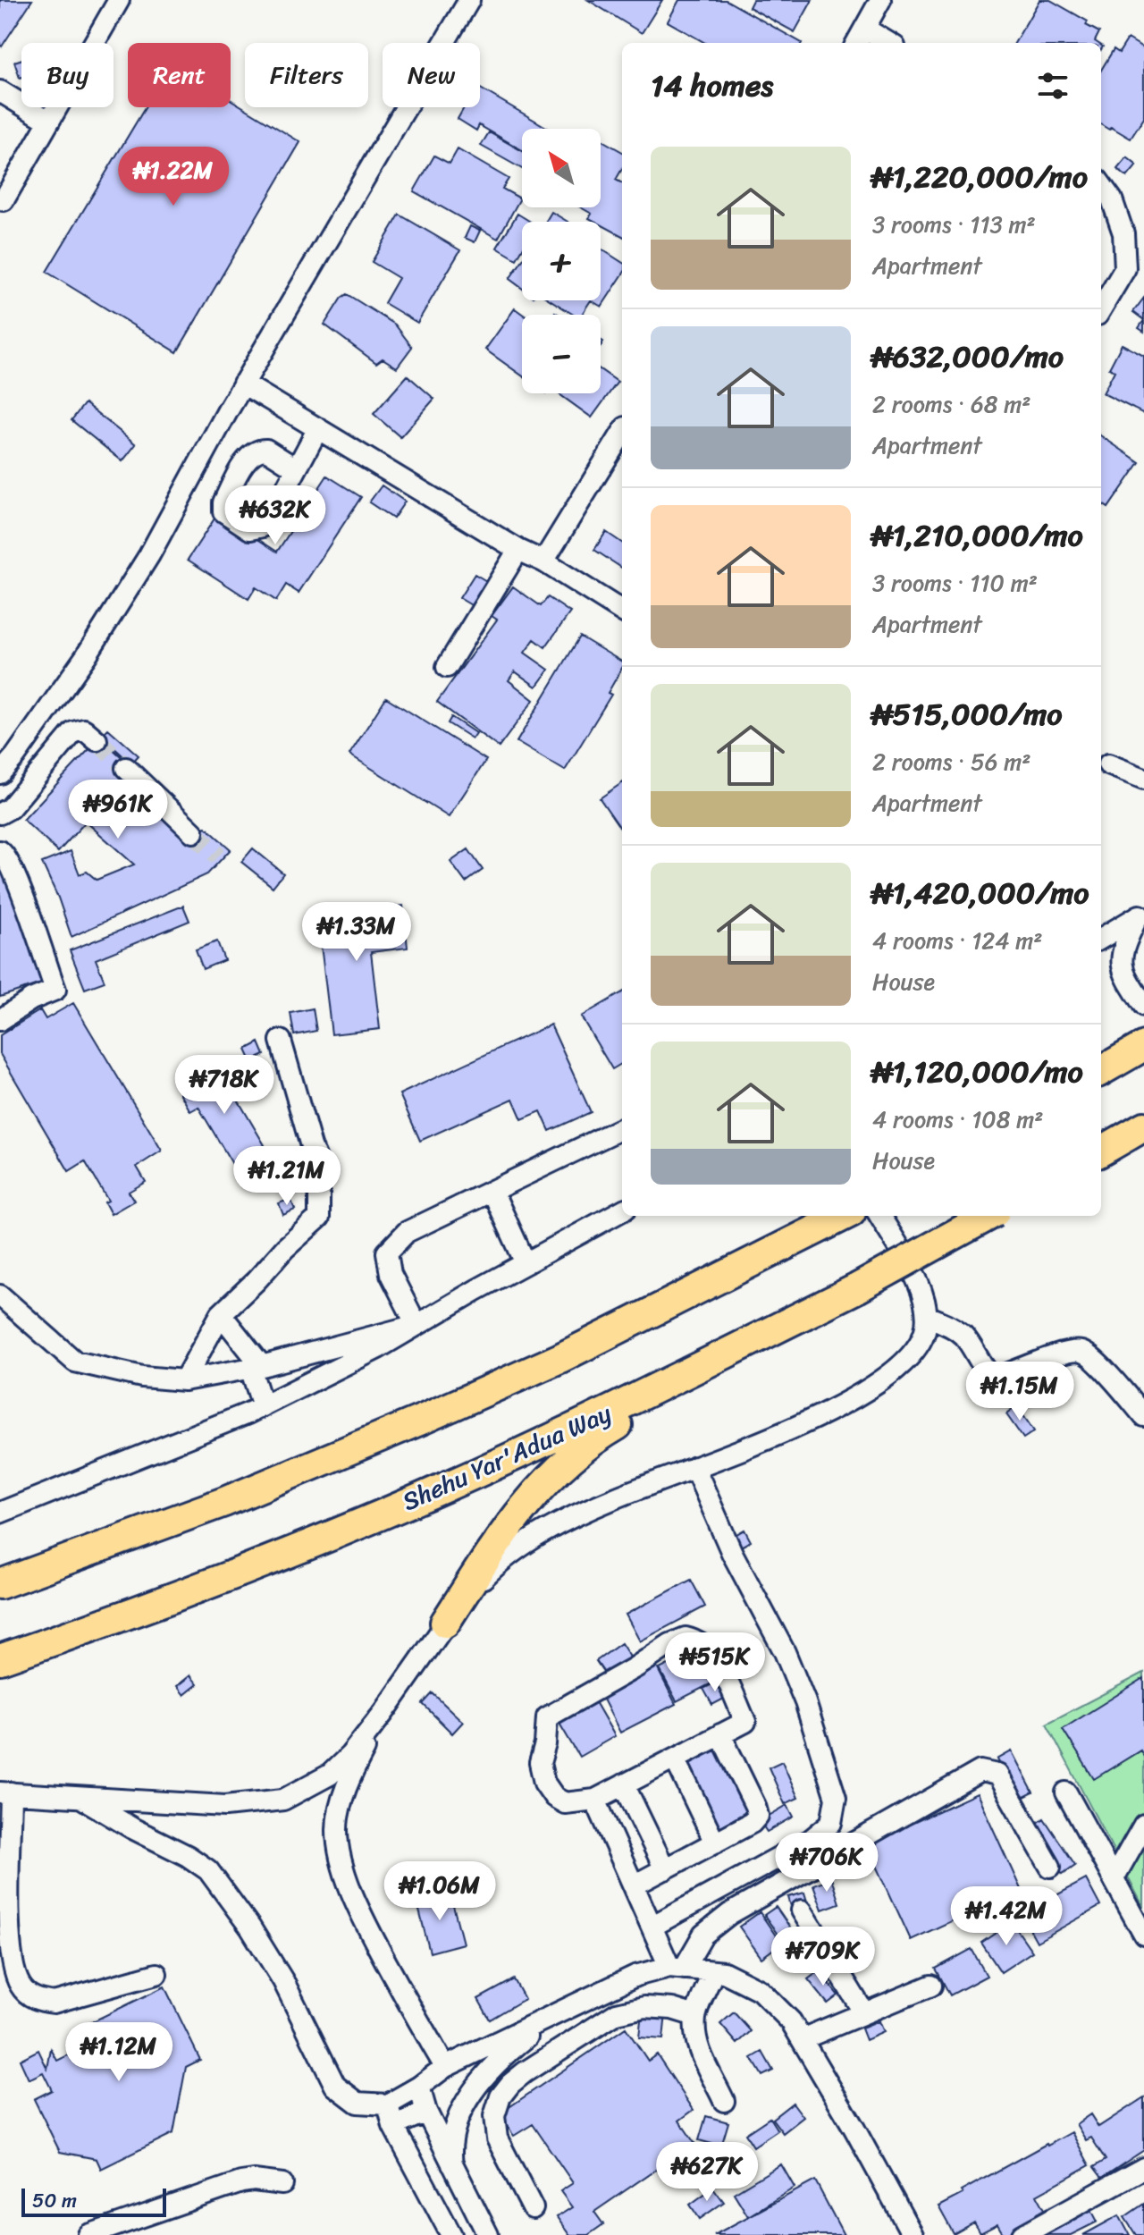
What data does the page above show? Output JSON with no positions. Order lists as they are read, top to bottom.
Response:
{
  "streets": {
    "highway": ["Shehu Yar'Adua Way"]
  },
  "scale_bar": "50 m",
  "north": "top left",
  "page": {
    "chip": [
      "Buy",
      "Rent",
      "Filters",
      "New"
    ],
    "heading": "14 homes",
    "map_buttons": ["+", "−"],
    "list": [
      {
        "name": "₦1,220,000/mo",
        "note": "3 rooms · 113 m² · Apartment"
      },
      {
        "name": "₦632,000/mo",
        "note": "2 rooms · 68 m² · Apartment"
      },
      {
        "name": "₦1,210,000/mo",
        "note": "3 rooms · 110 m² · Apartment"
      },
      {
        "name": "₦515,000/mo",
        "note": "2 rooms · 56 m² · Apartment"
      },
      {
        "name": "₦1,420,000/mo",
        "note": "4 rooms · 124 m² · House"
      },
      {
        "name": "₦1,120,000/mo",
        "note": "4 rooms · 108 m² · House"
      }
    ],
    "price": [
      "₦1.22M",
      "₦632K",
      "₦961K",
      "₦1.33M",
      "₦718K",
      "₦1.21M",
      "₦1.15M",
      "₦515K",
      "₦706K",
      "₦1.06M",
      "₦1.42M",
      "₦709K",
      "₦1.12M",
      "₦627K"
    ],
    "scale": "50 m"
  }
}
